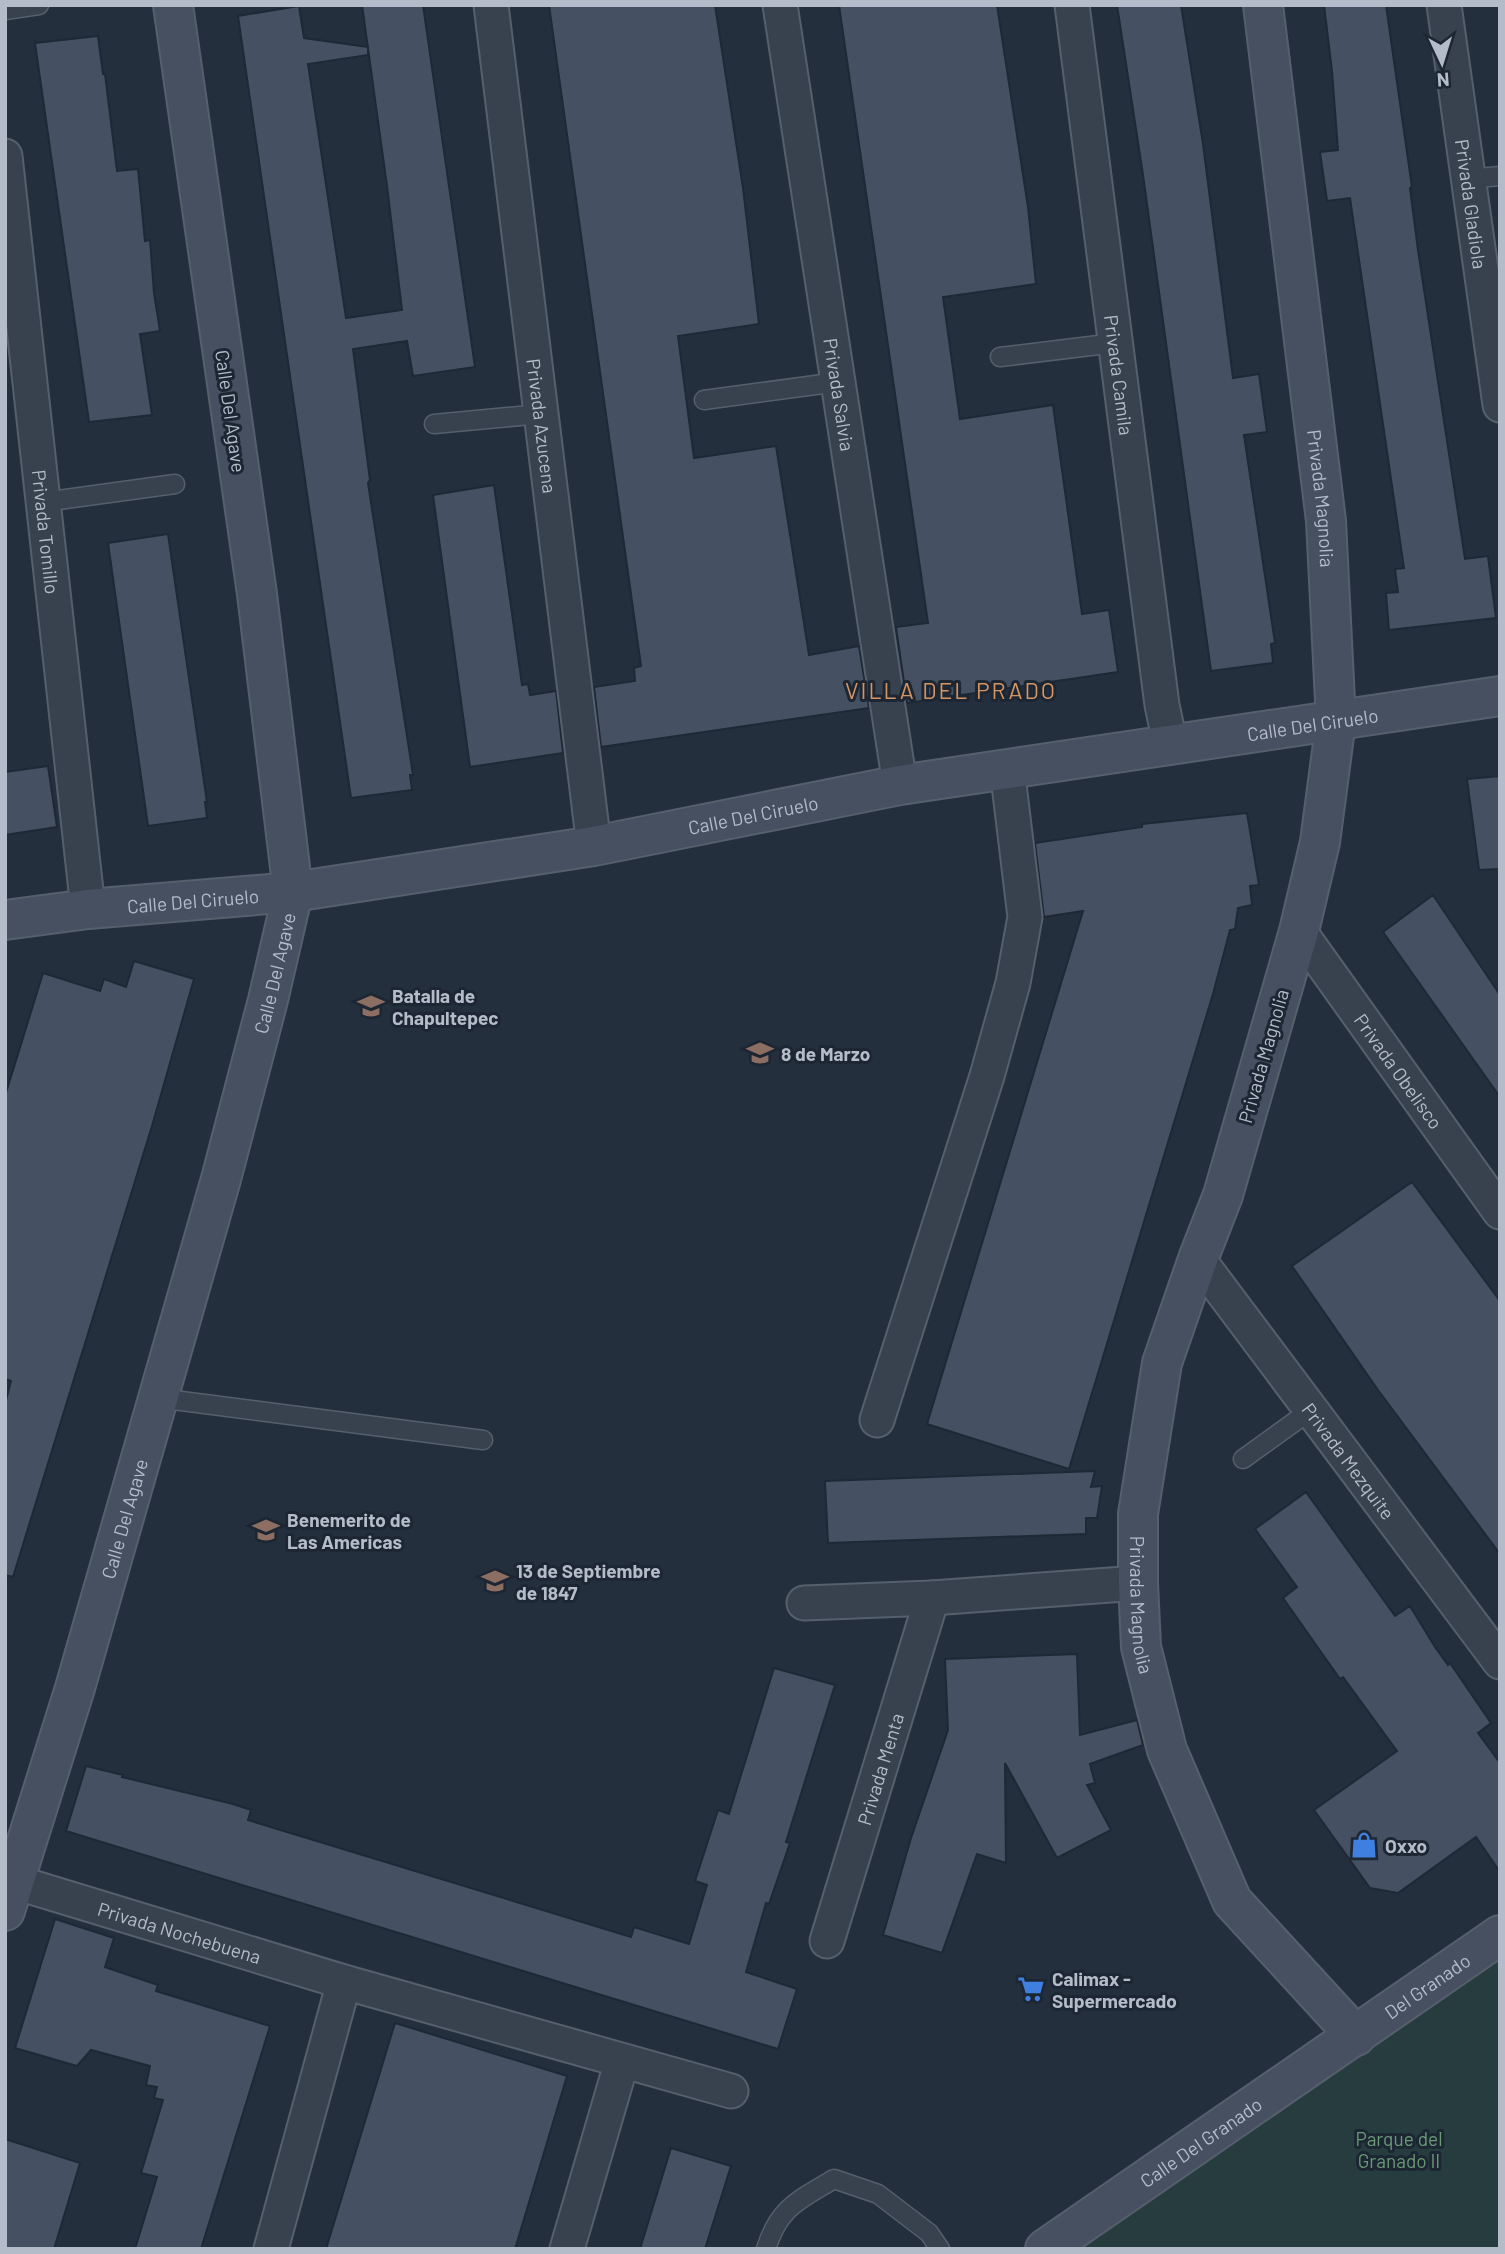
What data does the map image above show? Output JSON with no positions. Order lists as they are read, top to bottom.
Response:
{
  "streets": {
    "street": [
      "Privada Gladiola",
      "Privada Camila",
      "Privada Salvia",
      "Calle Del Agave",
      "Privada Azucena",
      "Privada Magnolia",
      "Privada Tomillo",
      "Calle Del Ciruelo",
      "Privada Obelisco",
      "Privada Mezquite",
      "Privada Menta",
      "Privada Nochebuena",
      "Del Granado",
      "Calle Del Granado"
    ]
  },
  "crossings": [
    ["Privada Camila", "Calle Del Ciruelo"],
    ["Privada Salvia", "Calle Del Ciruelo"],
    ["Calle Del Agave", "Calle Del Ciruelo"],
    ["Calle Del Agave", "Privada Nochebuena"],
    ["Privada Azucena", "Calle Del Ciruelo"],
    ["Privada Magnolia", "Calle Del Ciruelo"],
    ["Privada Magnolia", "Privada Obelisco"],
    ["Privada Magnolia", "Privada Mezquite"],
    ["Privada Magnolia", "Del Granado"],
    ["Privada Magnolia", "Calle Del Granado"],
    ["Privada Tomillo", "Calle Del Ciruelo"],
    ["Del Granado", "Calle Del Granado"]
  ],
  "districts": ["VILLA DEL PRADO"],
  "parks": ["Parque del Granado II"],
  "places": {
    "school or university": [
      "Batalla de Chapultepec",
      "8 de Marzo",
      "Benemerito de Las Americas",
      "13 de Septiembre de 1847"
    ],
    "shop": ["Oxxo"],
    "supermarket": ["Calimax - Supermercado"]
  },
  "north": "bottom"
}
